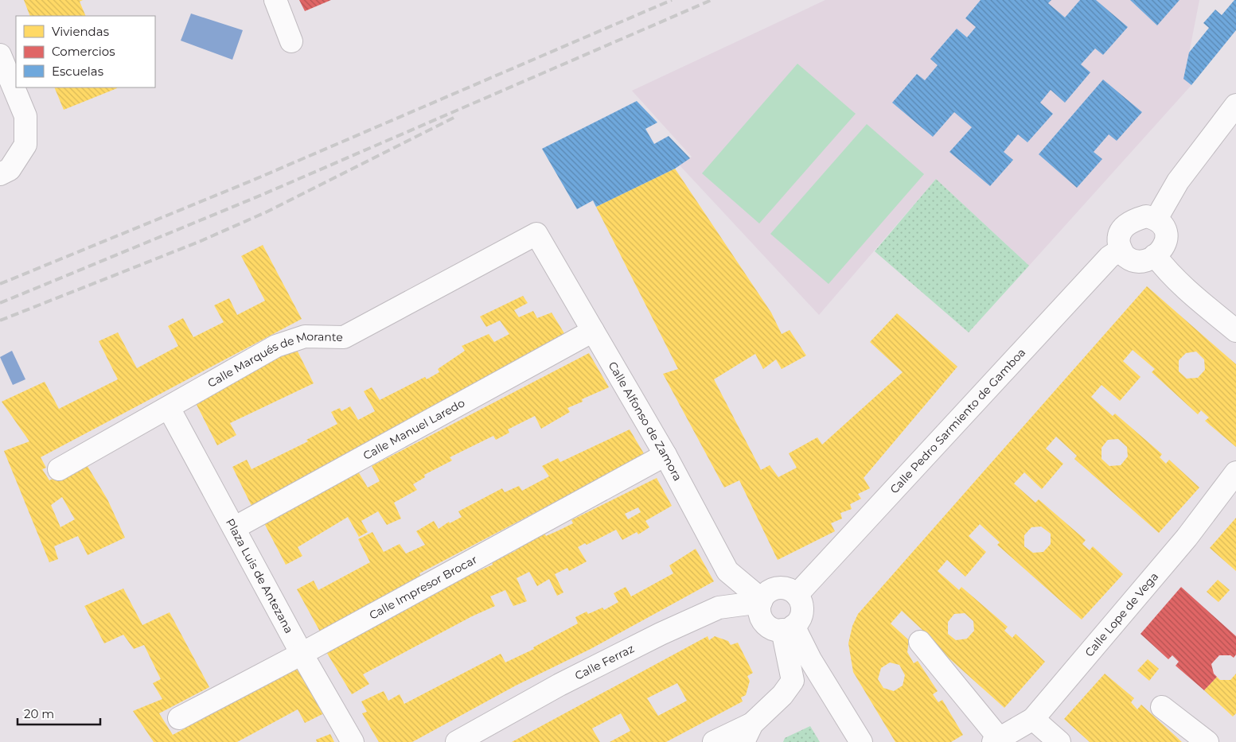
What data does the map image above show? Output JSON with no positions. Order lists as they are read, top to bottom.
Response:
{
  "streets": {
    "street": [
      "Calle Marqués de Morante",
      "Calle Alfonso de Zamora",
      "Calle Pedro Sarmiento de Gamboa",
      "Calle Manuel Laredo",
      "Plaza Luis de Antezana",
      "Calle Impresor Brocar",
      "Calle Lope de Vega",
      "Calle Ferraz"
    ]
  },
  "crossings": [
    ["Calle Marqués de Morante", "Calle Alfonso de Zamora"],
    ["Calle Marqués de Morante", "Plaza Luis de Antezana"],
    ["Calle Alfonso de Zamora", "Calle Pedro Sarmiento de Gamboa"],
    ["Calle Alfonso de Zamora", "Calle Manuel Laredo"],
    ["Calle Alfonso de Zamora", "Calle Impresor Brocar"],
    ["Calle Alfonso de Zamora", "Calle Ferraz"],
    ["Calle Pedro Sarmiento de Gamboa", "Calle Ferraz"],
    ["Calle Manuel Laredo", "Plaza Luis de Antezana"],
    ["Plaza Luis de Antezana", "Calle Impresor Brocar"]
  ],
  "legend": ["Viviendas", "Comercios", "Escuelas"],
  "scale_bar": "20 m"
}
